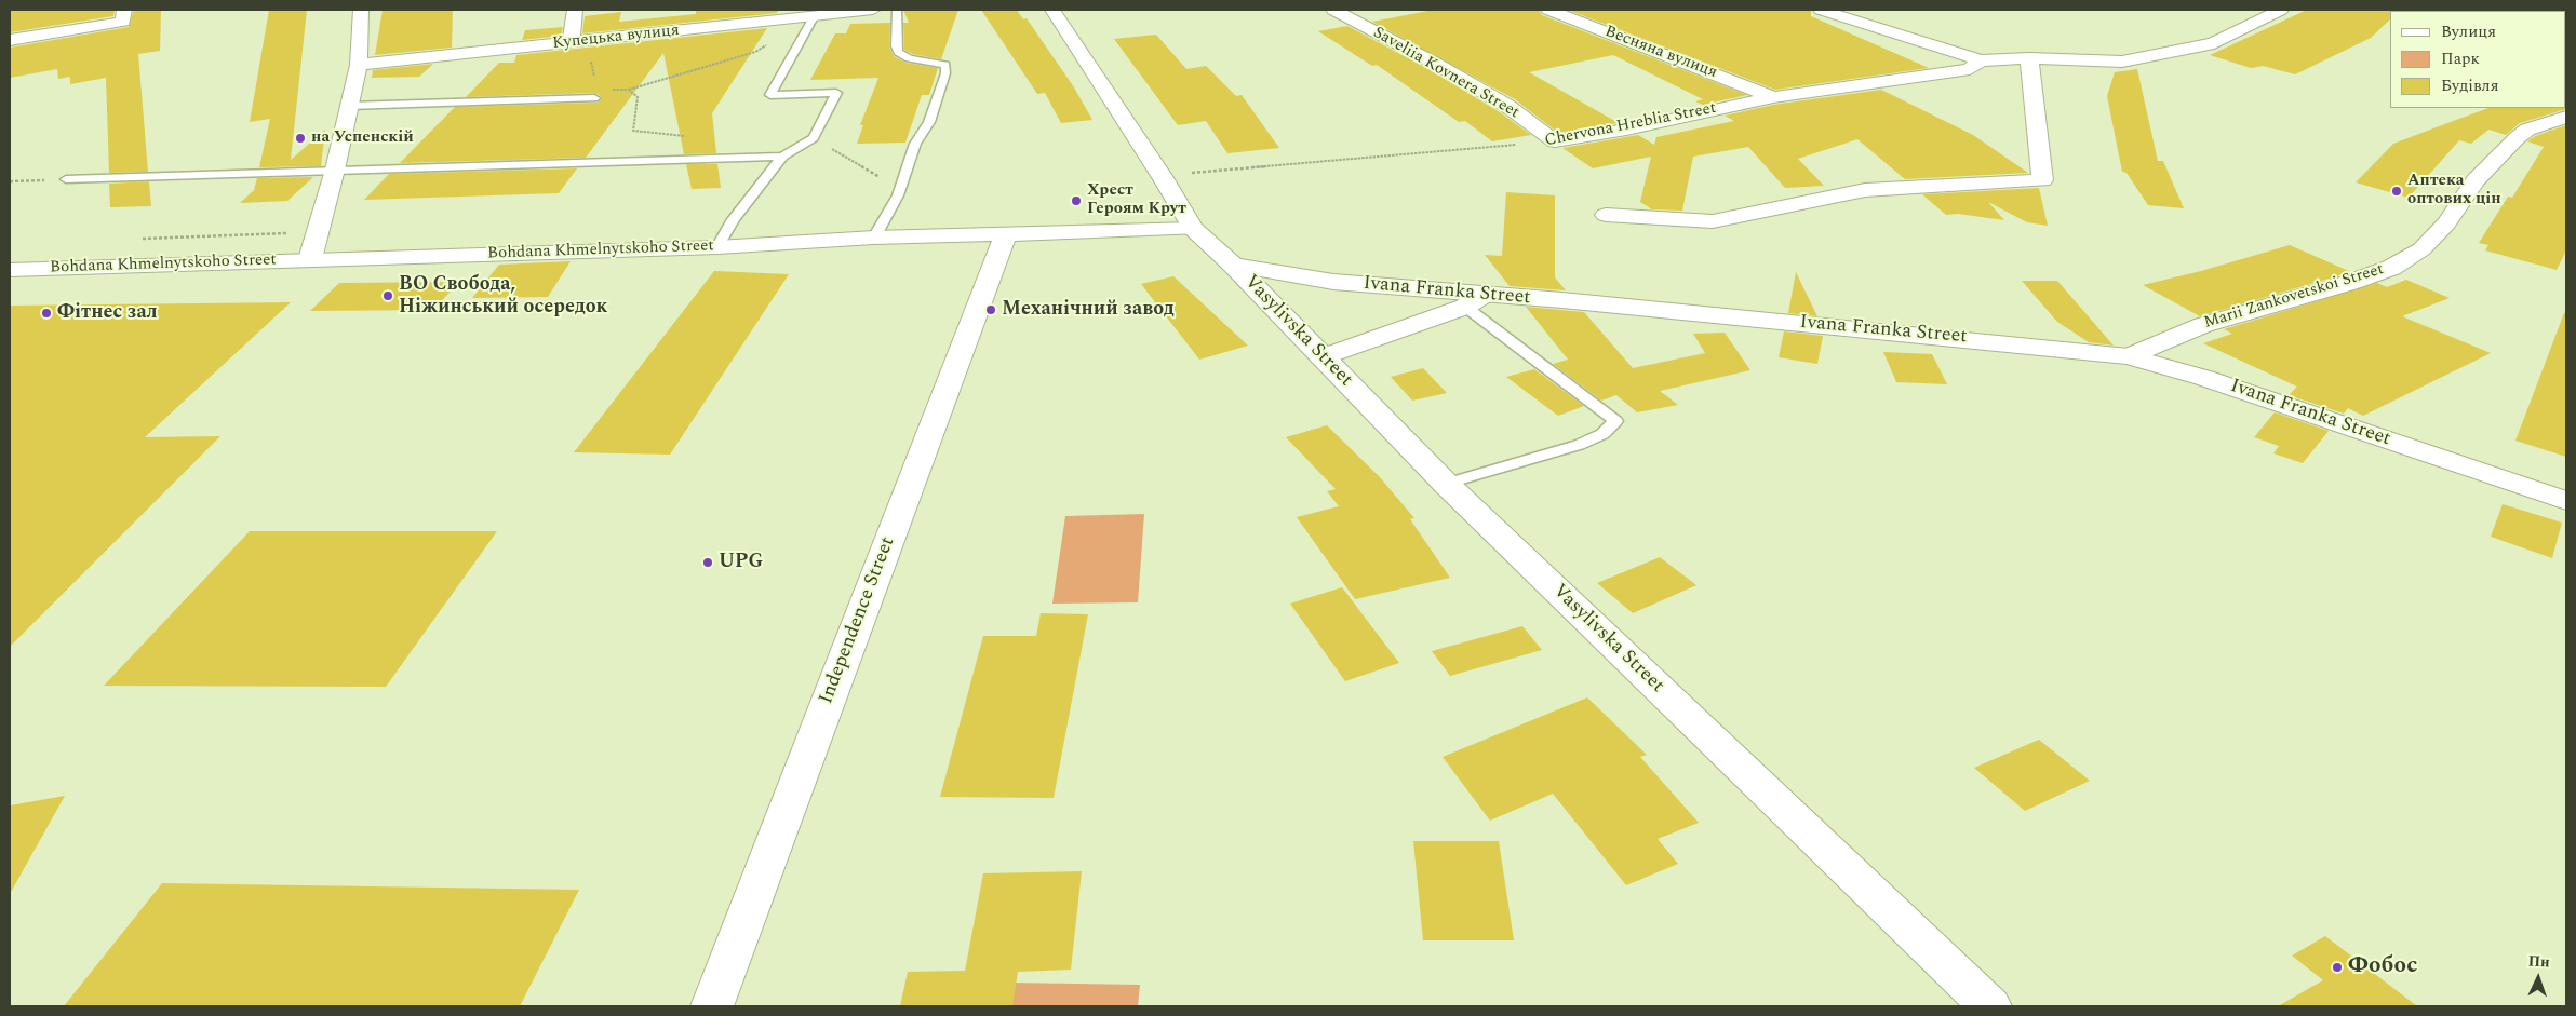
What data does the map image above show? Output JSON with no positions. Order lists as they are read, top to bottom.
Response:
{
  "streets": {
    "street": [
      "Купецька вулиця",
      "Весняна вулиця",
      "Saveliia Kovnera Street",
      "Chervona Hreblia Street",
      "Bohdana Khmelnytskoho Street",
      "Ivana Franka Street",
      "Marii Zankovetskoi Street",
      "Vasylivska Street",
      "Independence Street"
    ]
  },
  "crossings": [
    ["Весняна вулиця", "Chervona Hreblia Street"],
    ["Saveliia Kovnera Street", "Chervona Hreblia Street"],
    ["Bohdana Khmelnytskoho Street", "Independence Street"],
    ["Ivana Franka Street", "Marii Zankovetskoi Street"],
    ["Ivana Franka Street", "Vasylivska Street"]
  ],
  "places": [
    "на Успенскій",
    "Аптека оптових цін",
    "Хрест Героям Крут",
    "ВО Свобода, Ніжинський осередок",
    "Механічний завод",
    "Фітнес зал",
    "UPG",
    "Фобос"
  ],
  "legend": ["Вулиця", "Парк", "Будівля"],
  "north": "top"
}
